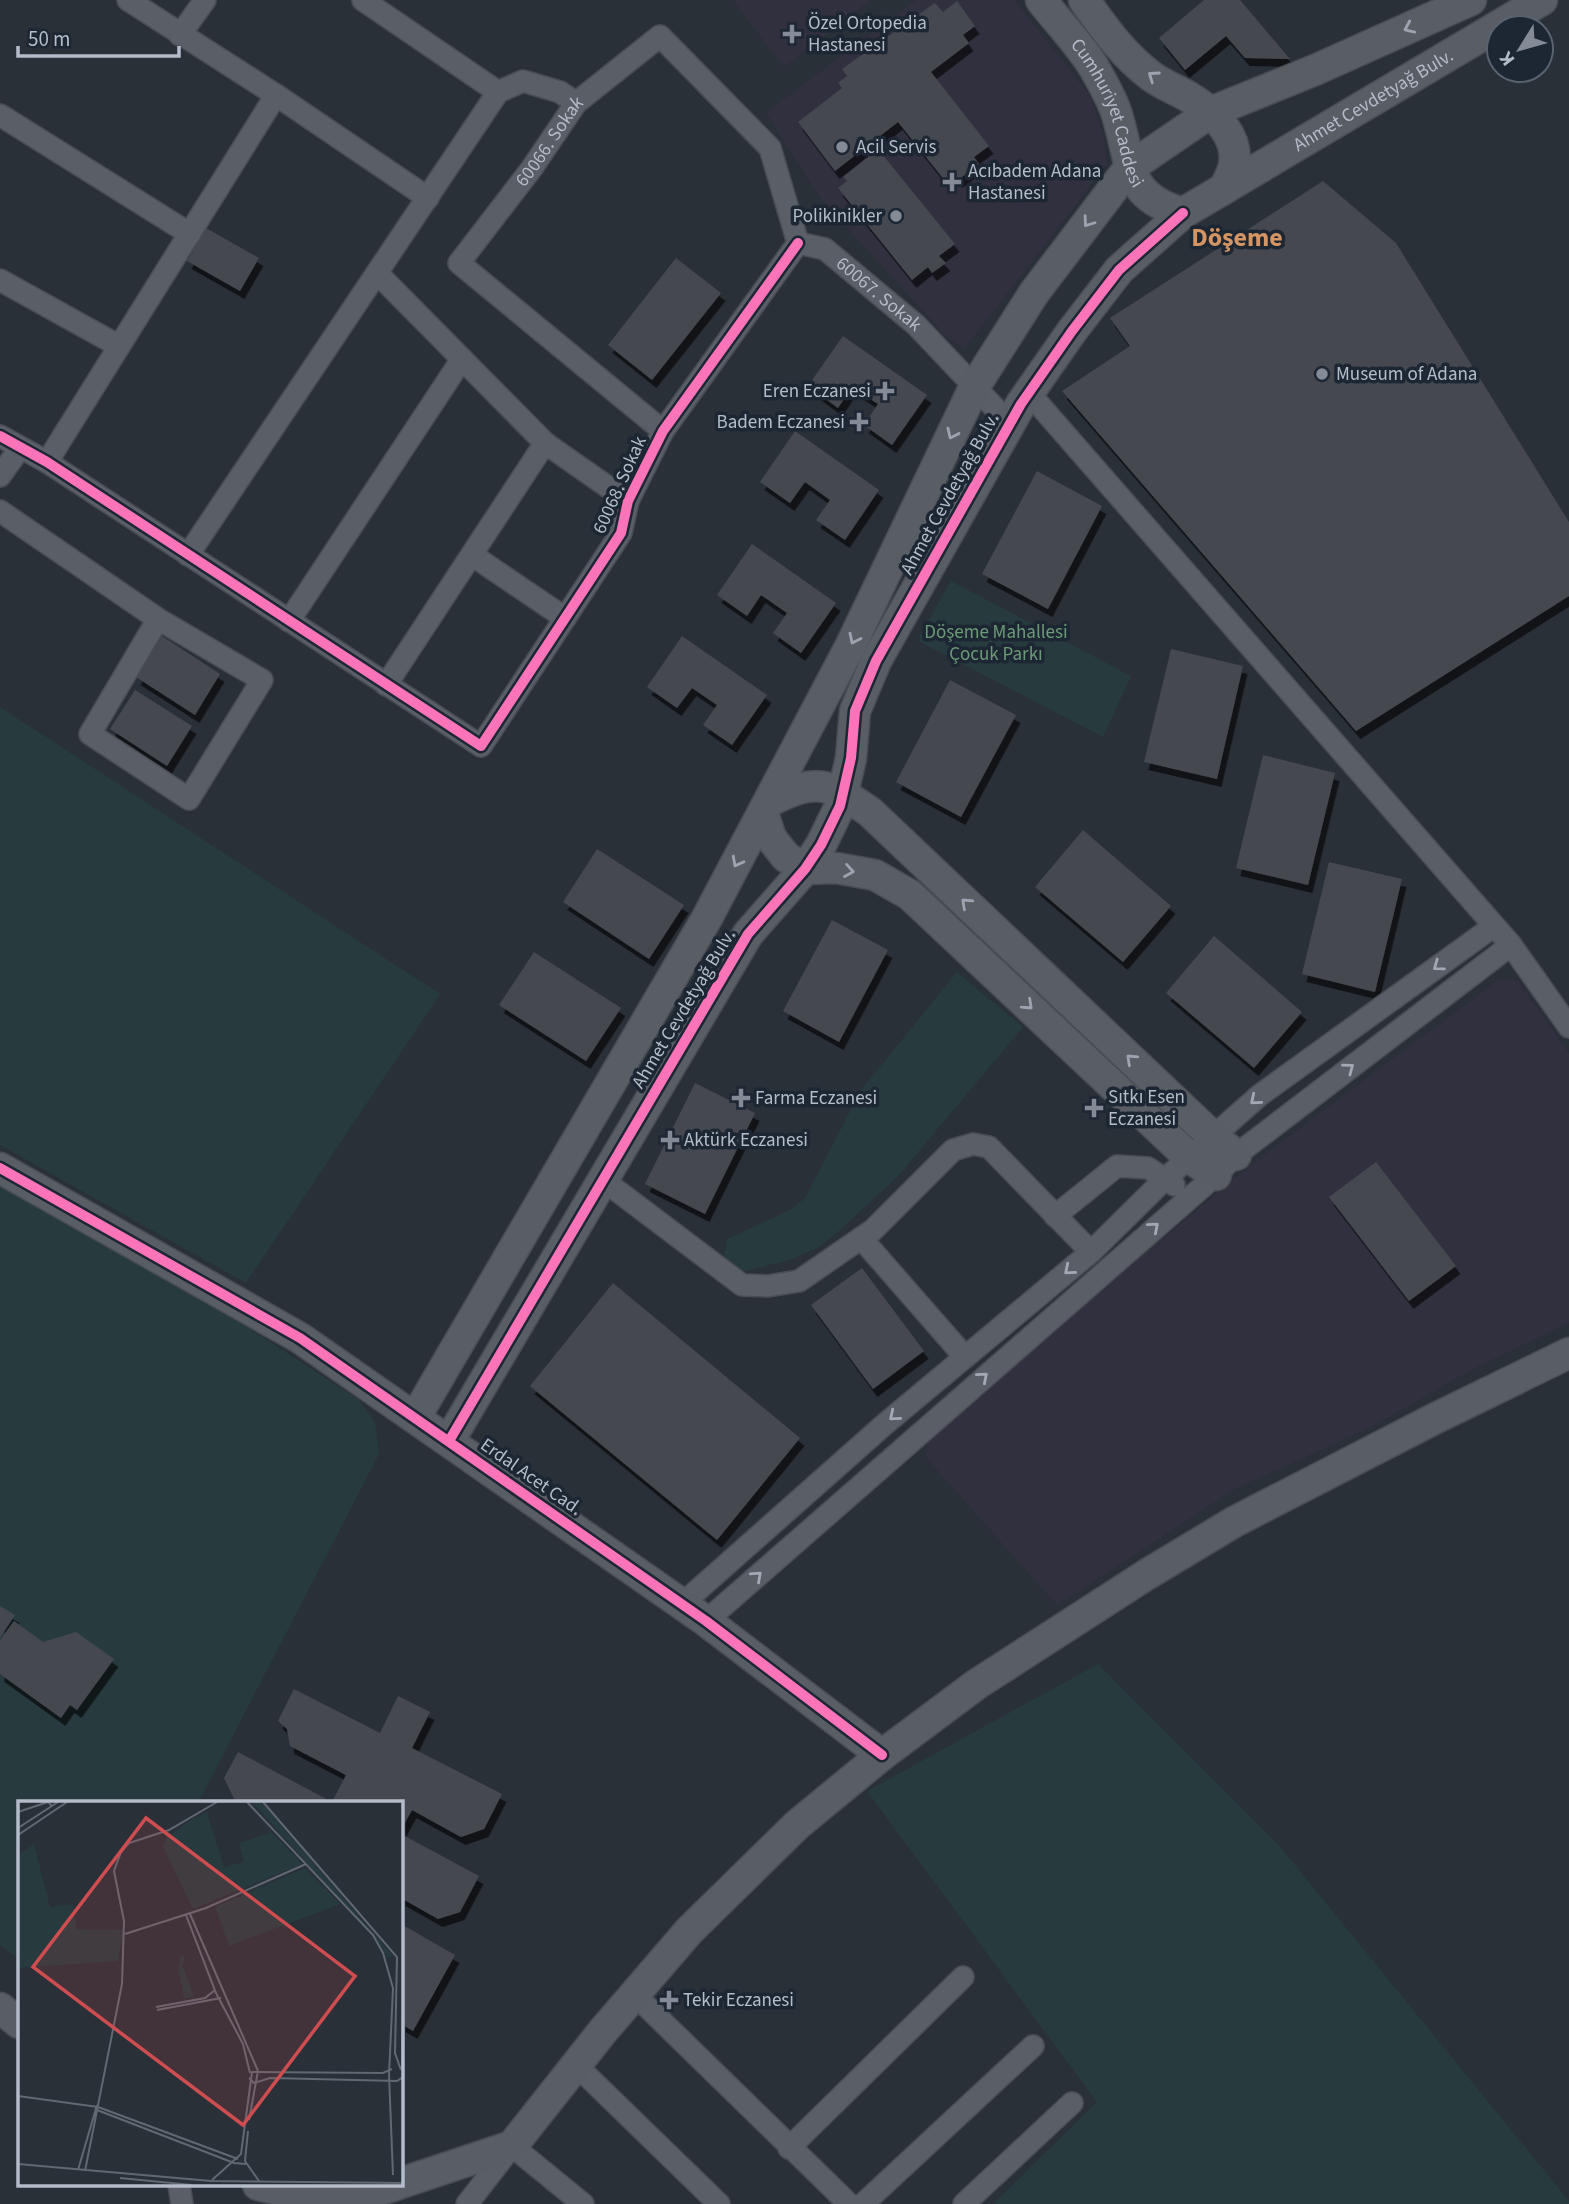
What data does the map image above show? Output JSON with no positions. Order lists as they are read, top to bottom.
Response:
{
  "streets": {
    "street": [
      "Ahmet Cevdetyağ Bulv.",
      "Cumhuriyet Caddesi",
      "60066. Sokak",
      "60067. Sokak",
      "60068. Sokak",
      "Erdal Acet Cad."
    ]
  },
  "crossings": [
    ["Ahmet Cevdetyağ Bulv.", "Cumhuriyet Caddesi"],
    ["Ahmet Cevdetyağ Bulv.", "60067. Sokak"],
    ["Ahmet Cevdetyağ Bulv.", "Erdal Acet Cad."],
    ["60066. Sokak", "60067. Sokak"],
    ["60066. Sokak", "60068. Sokak"],
    ["60067. Sokak", "60068. Sokak"]
  ],
  "districts": ["Döşeme"],
  "parks": ["Döşeme Mahallesi Çocuk Parkı"],
  "places": {
    "health": [
      "Özel Ortopedia Hastanesi",
      "Acıbadem Adana Hastanesi",
      "Eren Eczanesi",
      "Badem Eczanesi",
      "Farma Eczanesi",
      "Sıtkı Esen Eczanesi",
      "Aktürk Eczanesi",
      "Tekir Eczanesi"
    ],
    "other": ["Acil Servis", "Polikinikler", "Museum of Adana"]
  },
  "scale_bar": "50 m",
  "north": "bottom left"
}
